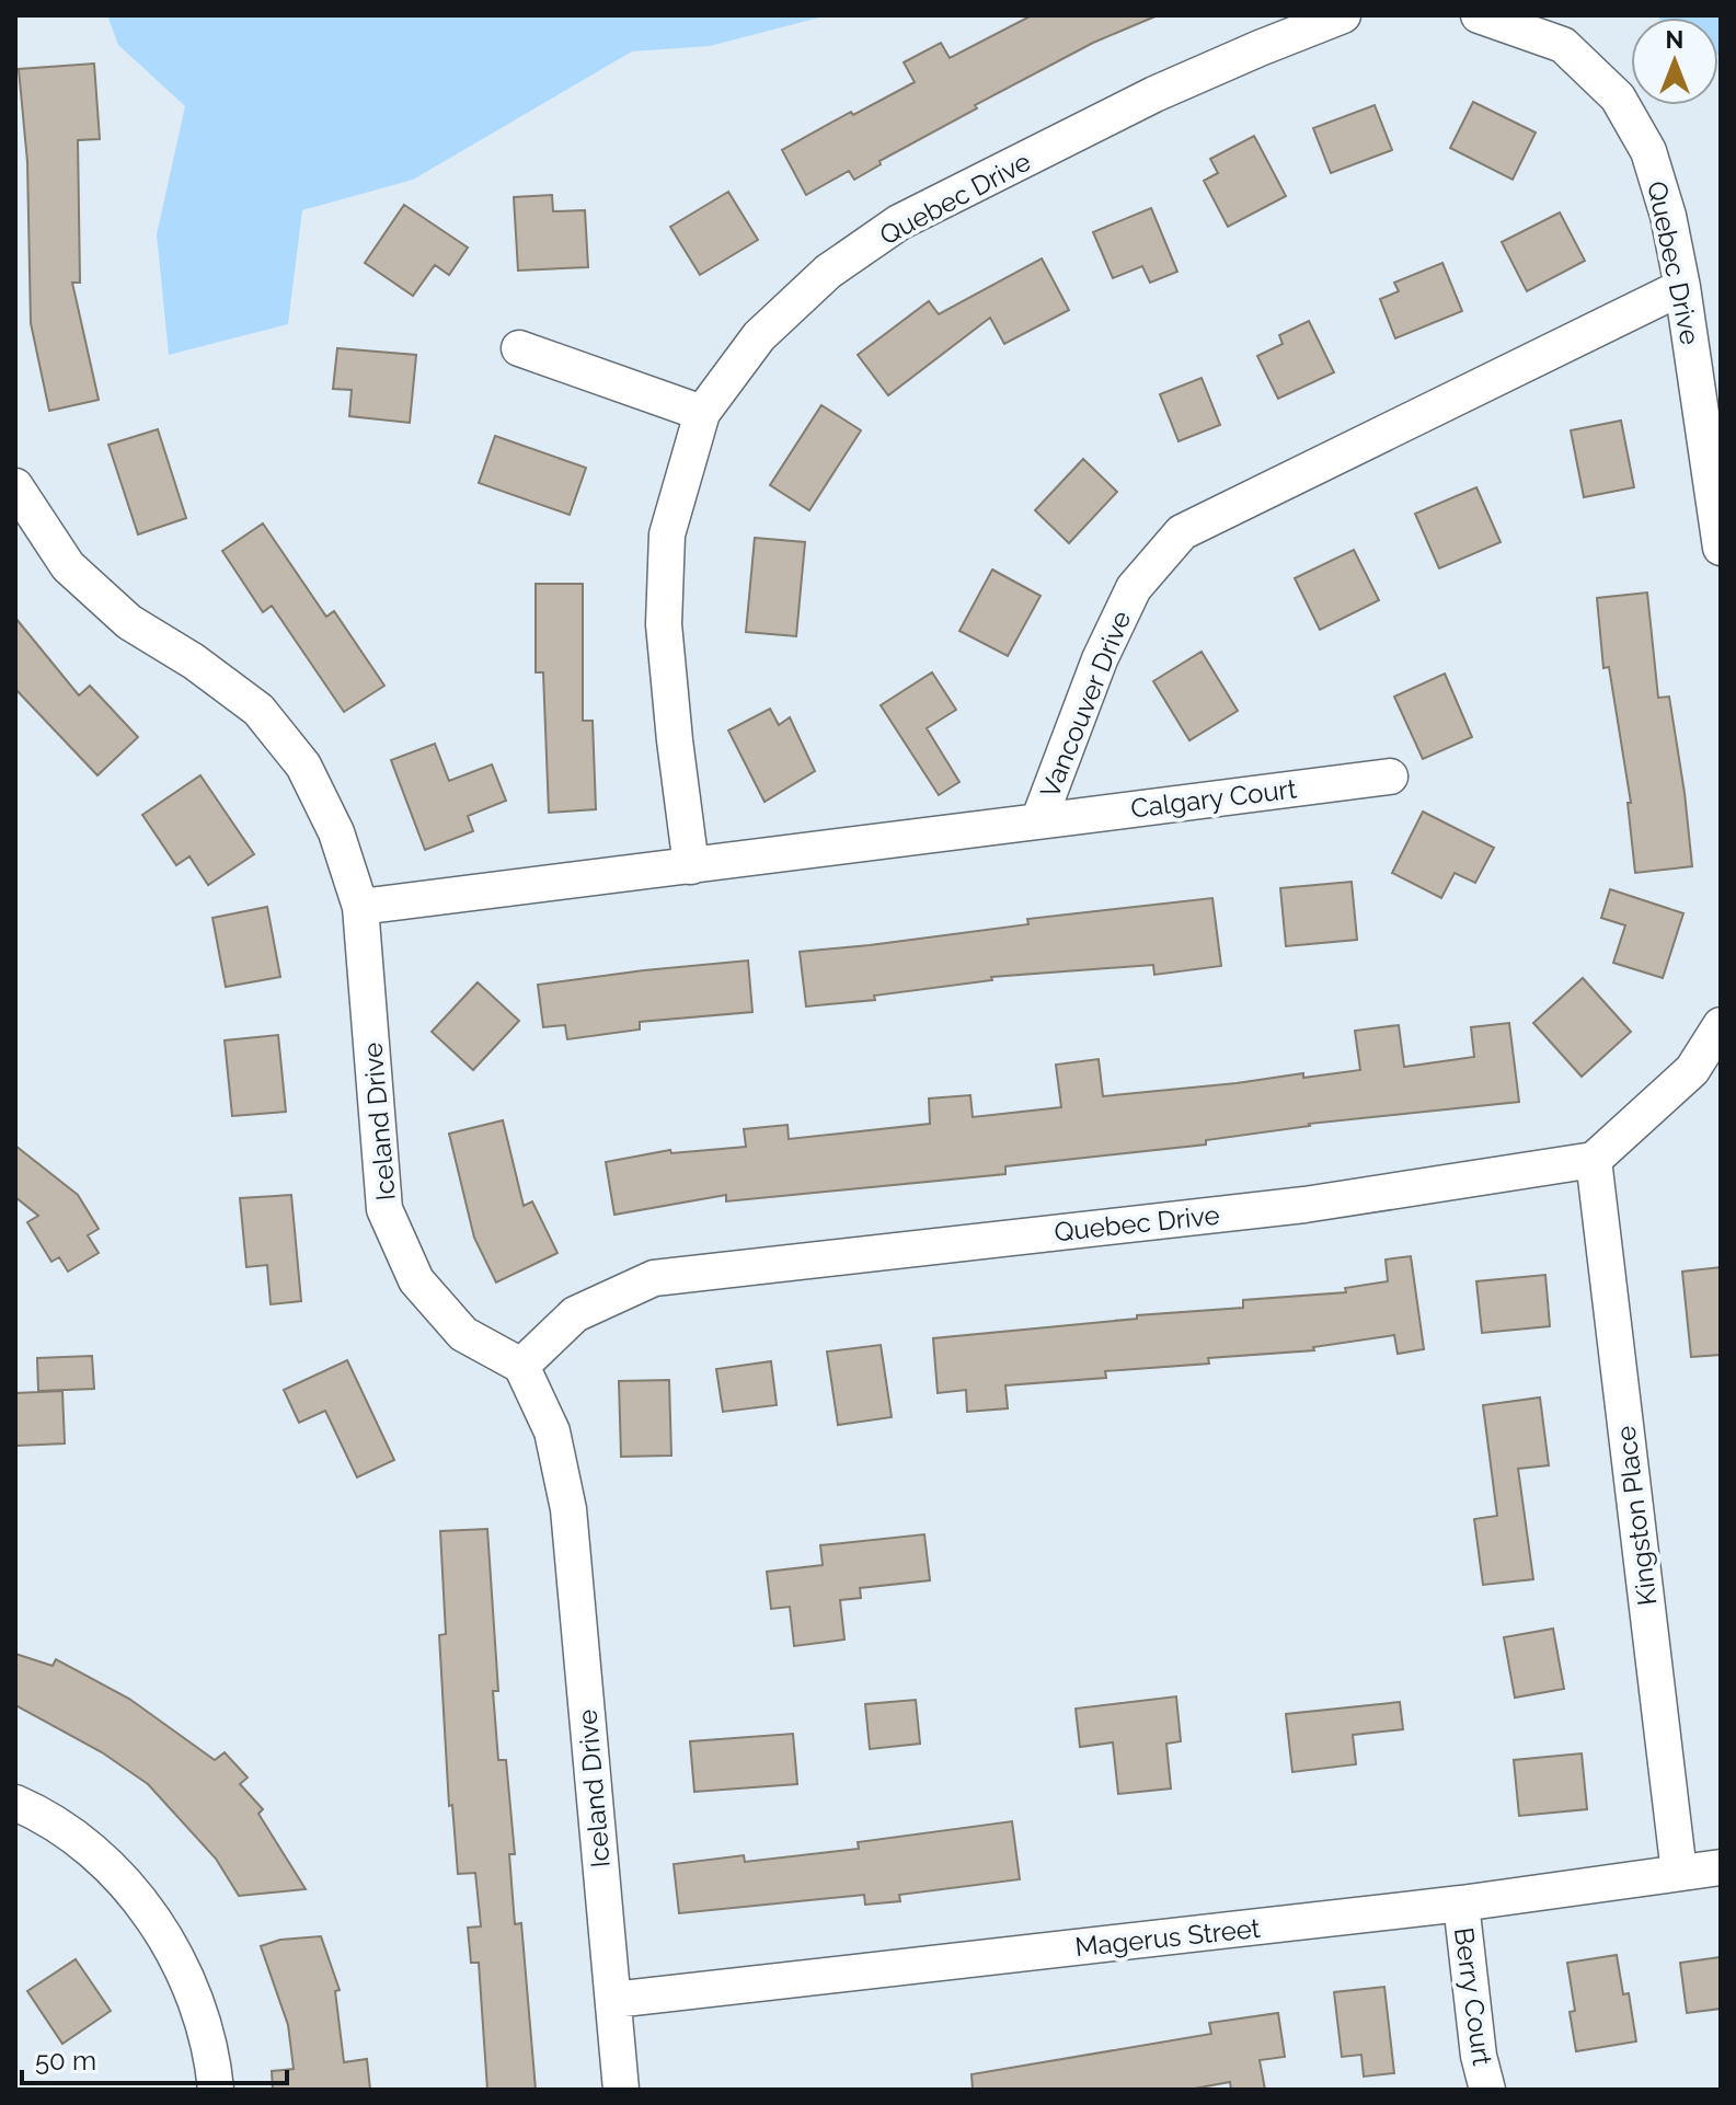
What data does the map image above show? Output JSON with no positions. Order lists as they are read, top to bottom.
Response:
{
  "streets": {
    "street": [
      "Quebec Drive",
      "Vancouver Drive",
      "Calgary Court",
      "Iceland Drive",
      "Kingston Place",
      "Magerus Street",
      "Berry Court"
    ]
  },
  "crossings": [
    ["Quebec Drive", "Vancouver Drive"],
    ["Quebec Drive", "Iceland Drive"],
    ["Quebec Drive", "Kingston Place"],
    ["Vancouver Drive", "Calgary Court"],
    ["Vancouver Drive", "Iceland Drive"],
    ["Iceland Drive", "Magerus Street"],
    ["Kingston Place", "Magerus Street"],
    ["Magerus Street", "Berry Court"]
  ],
  "scale_bar": "50 m",
  "north": "top"
}
